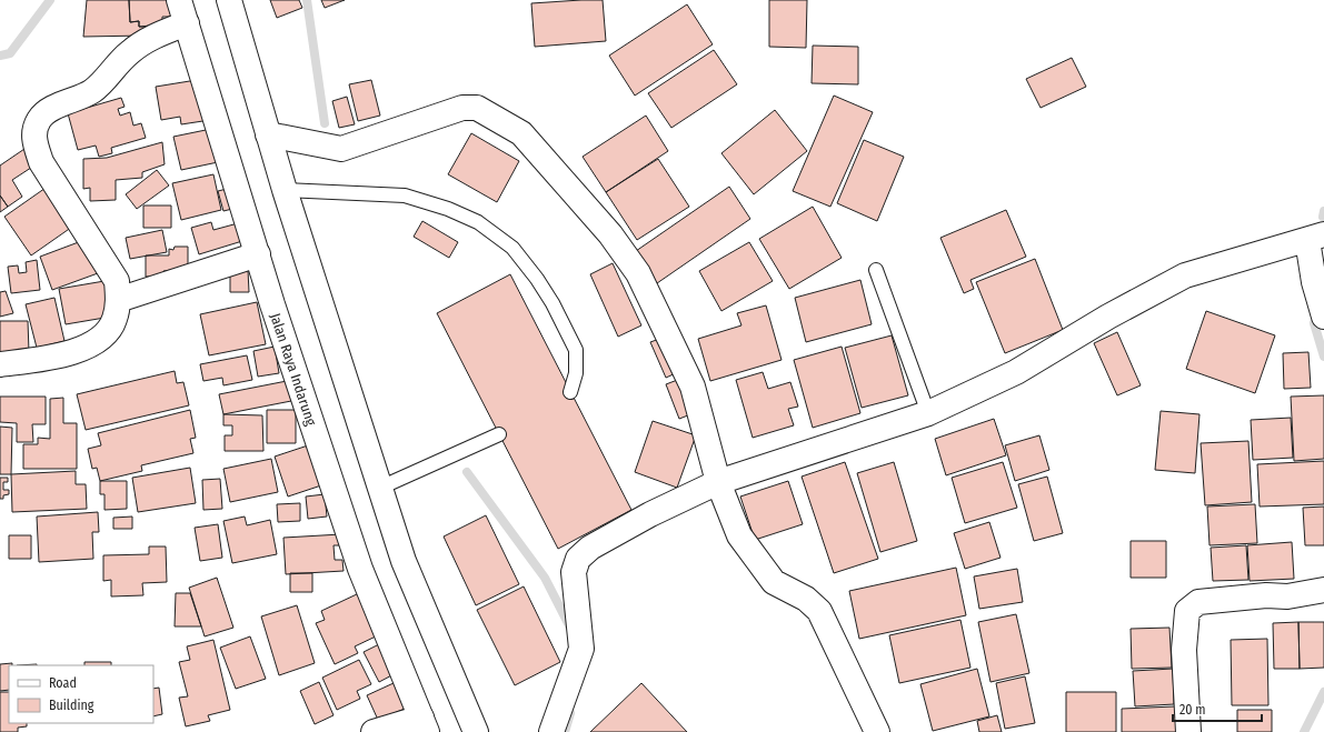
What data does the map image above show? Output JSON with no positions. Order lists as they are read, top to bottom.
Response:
{
  "streets": {
    "main road": ["Jalan Raya Indarung"]
  },
  "legend": ["Road", "Building"],
  "scale_bar": "20 m"
}
